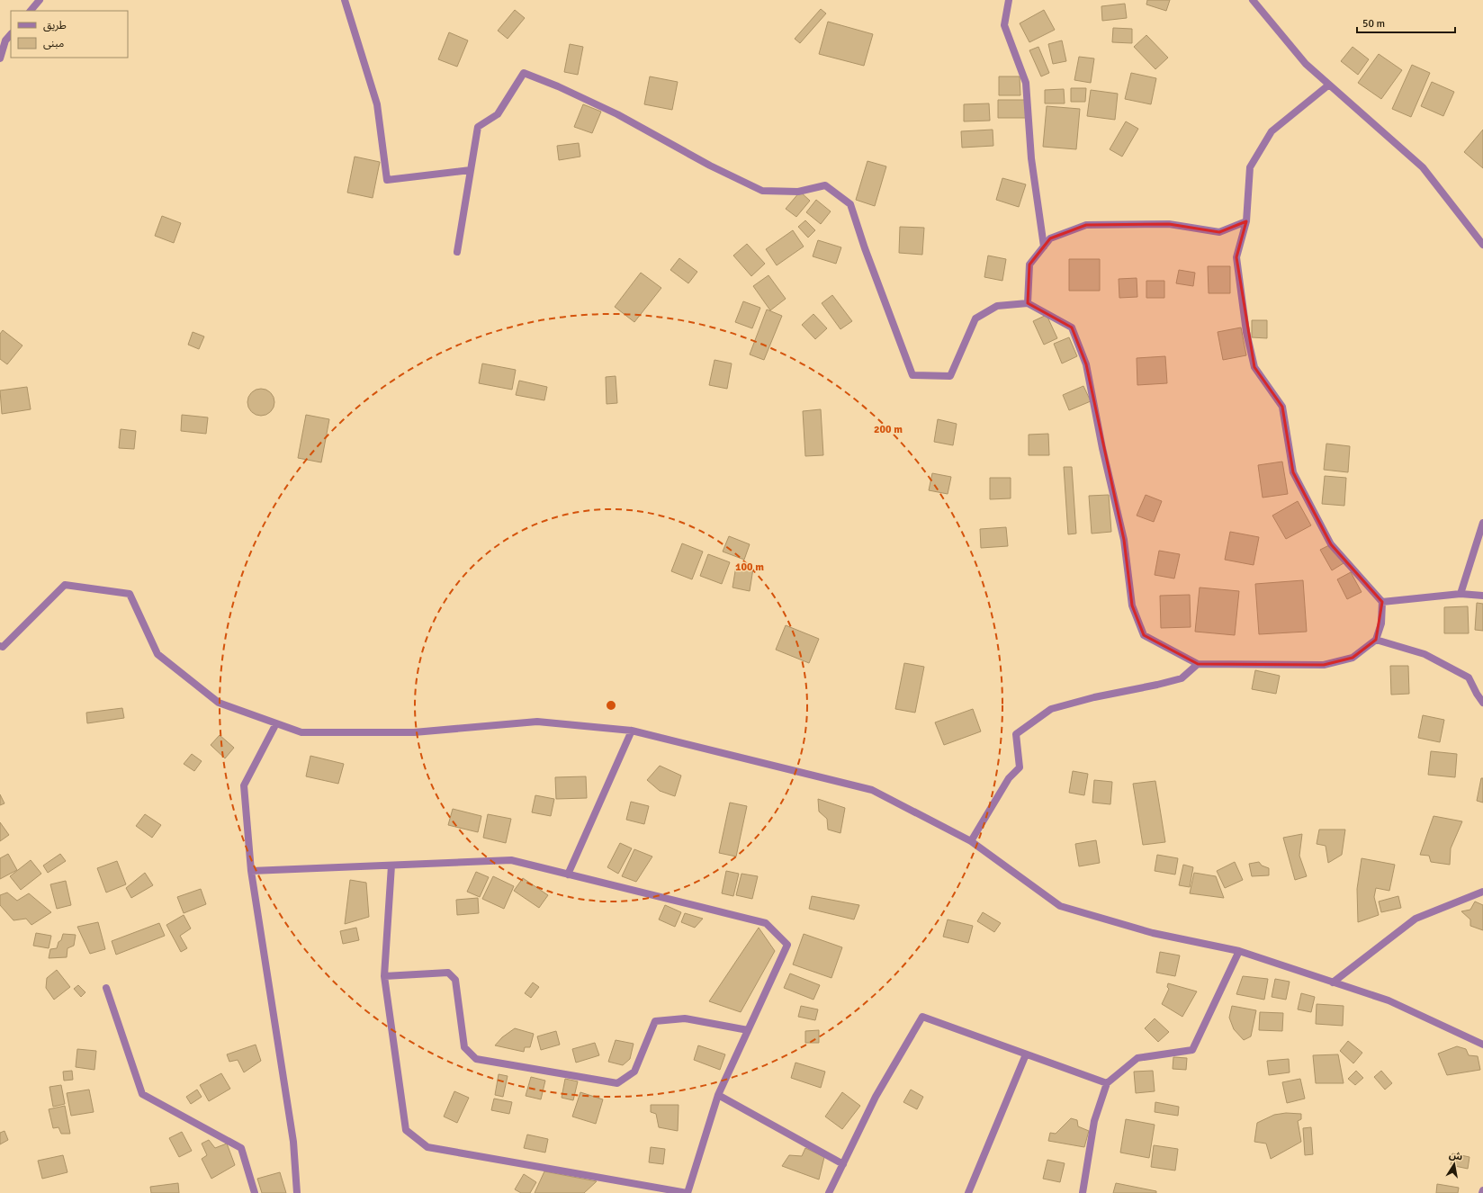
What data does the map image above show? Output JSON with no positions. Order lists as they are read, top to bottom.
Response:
{
  "legend": ["طريق", "مبنى"],
  "scale_bar": "50 m",
  "north": "top",
  "rings": ["200 m", "100 m"]
}
